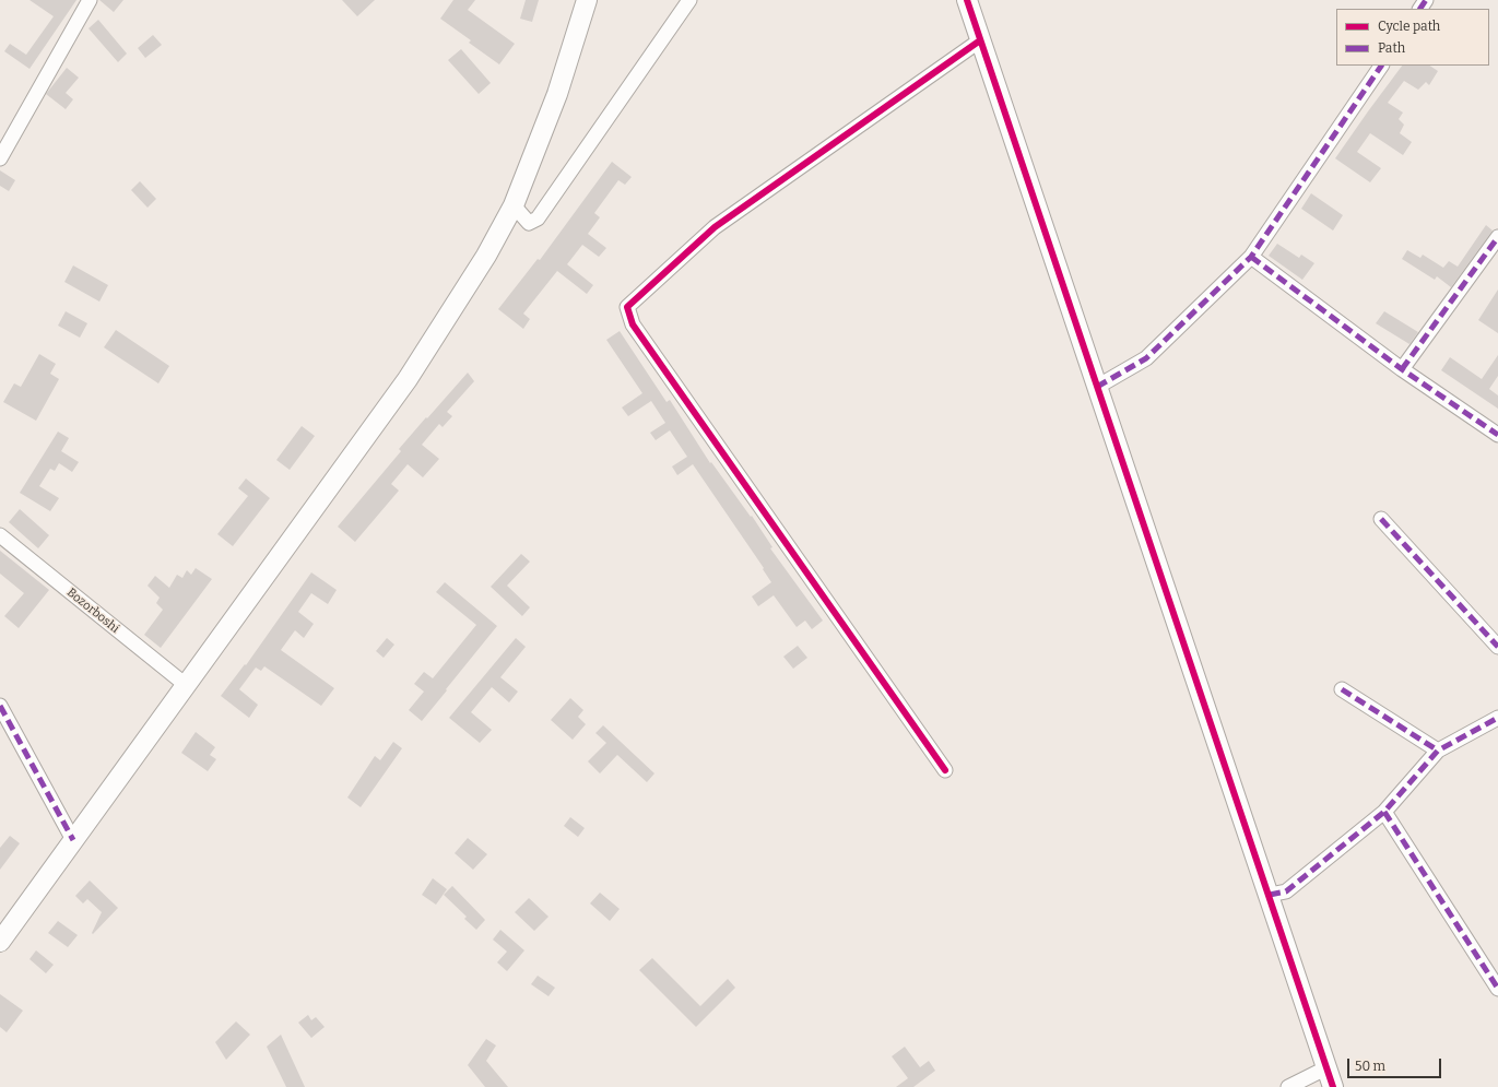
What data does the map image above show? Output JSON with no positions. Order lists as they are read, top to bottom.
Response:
{
  "streets": {
    "street": ["Bozorboshi"]
  },
  "legend": ["Cycle path", "Path"],
  "scale_bar": "50 m"
}
